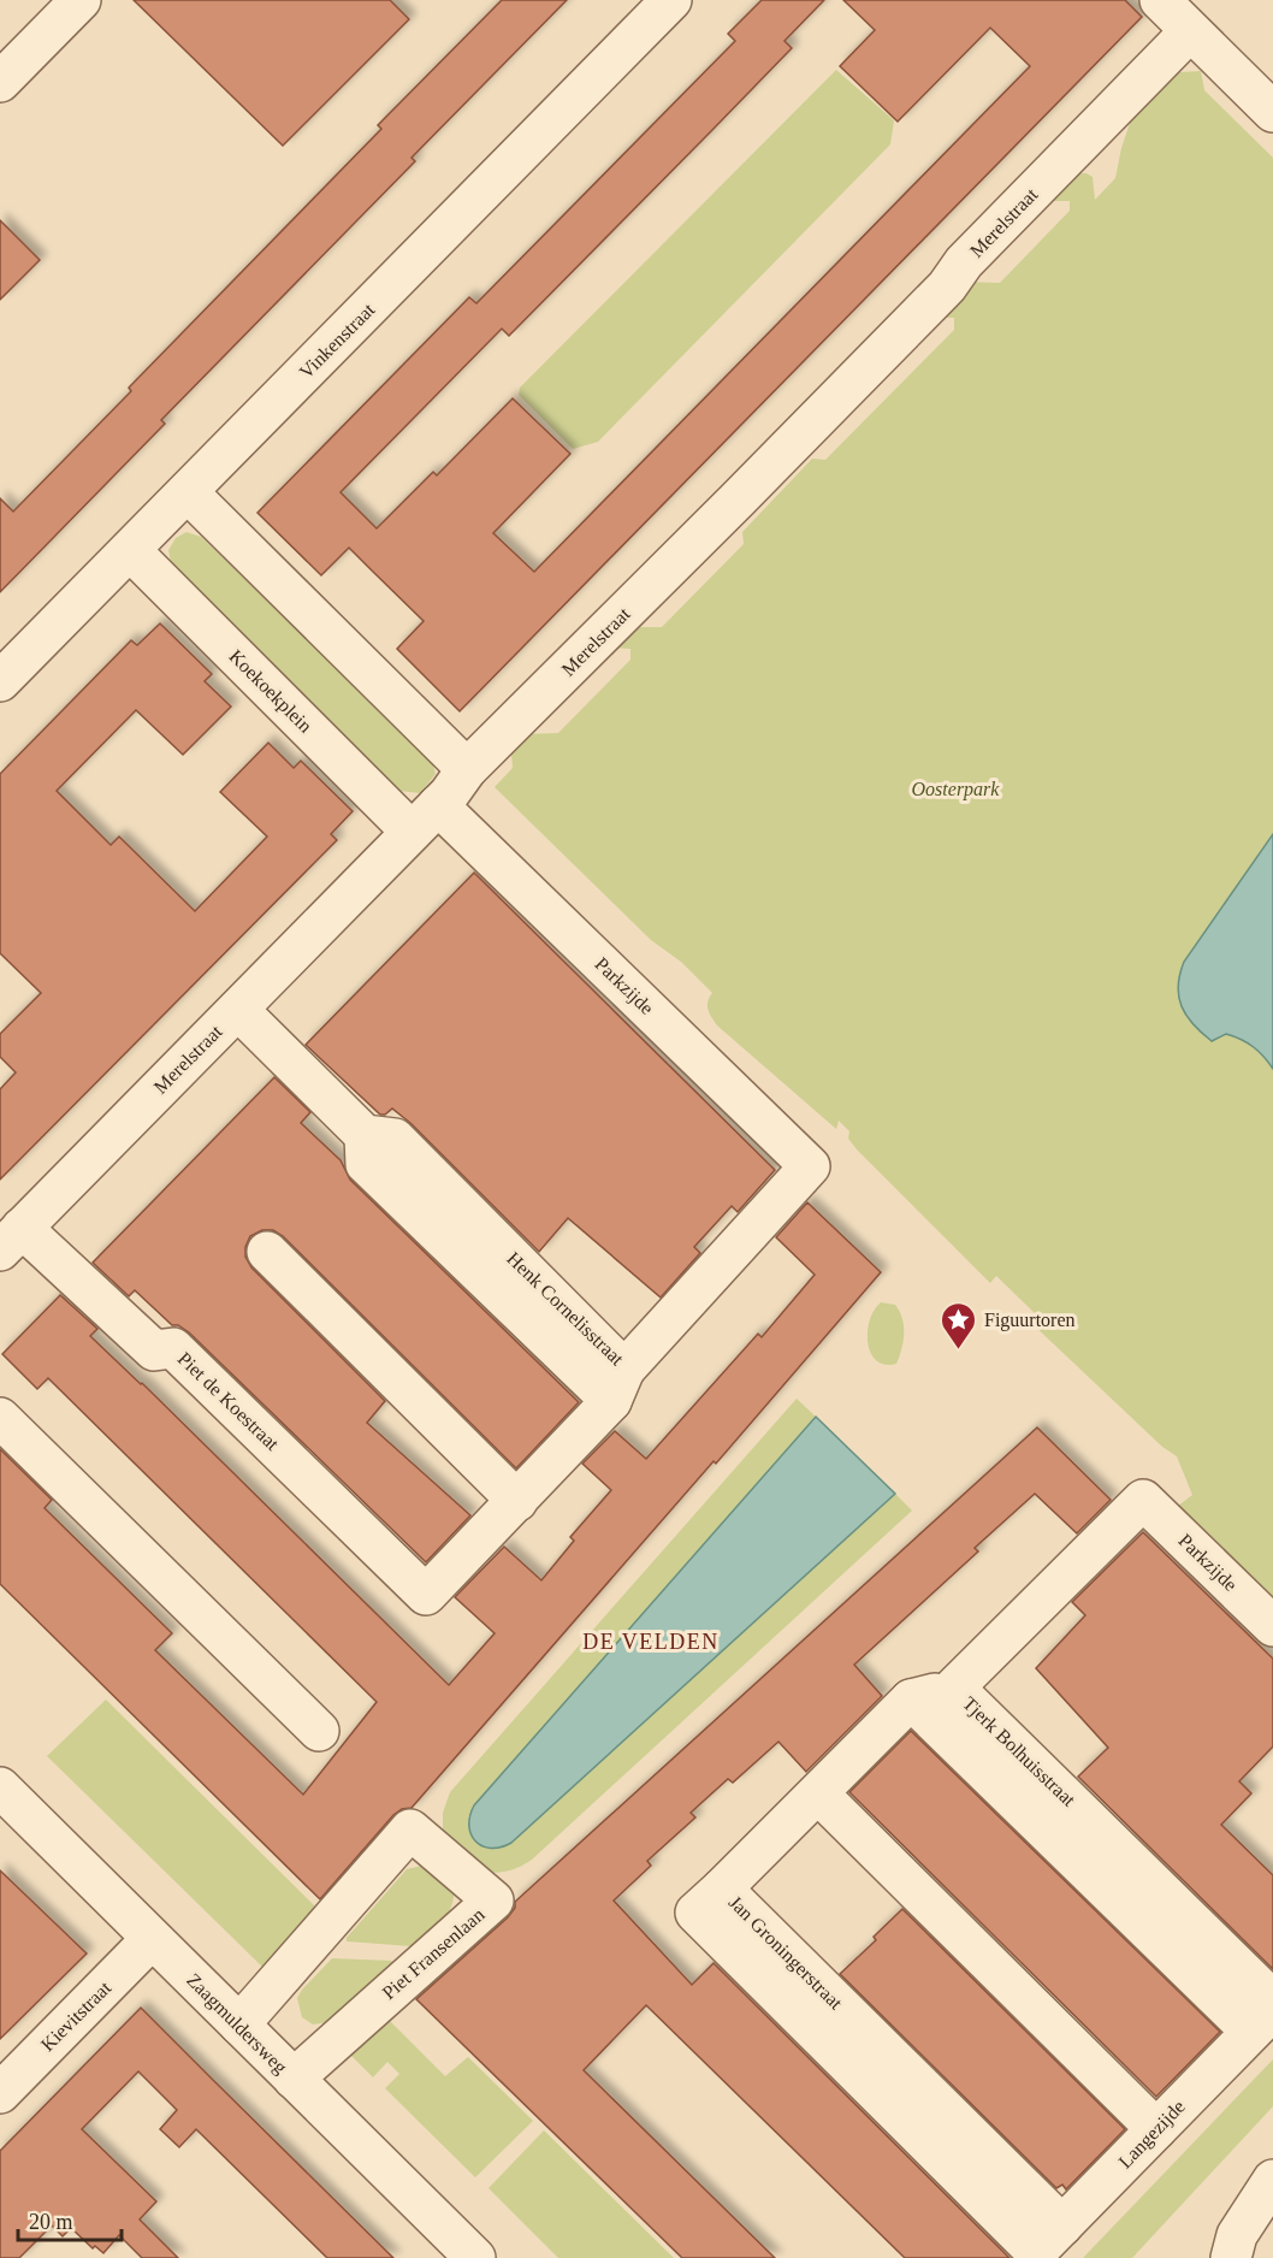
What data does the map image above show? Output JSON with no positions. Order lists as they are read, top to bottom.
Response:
{
  "streets": {
    "street": [
      "Merelstraat",
      "Vinkenstraat",
      "Koekoekplein",
      "Parkzijde",
      "Henk Cornelisstraat",
      "Piet de Koestraat",
      "Tjerk Bolhuisstraat",
      "Jan Groningerstraat",
      "Piet Fransenlaan",
      "Kievitstraat",
      "Zaagmuldersweg",
      "Langezijde"
    ]
  },
  "crossings": [
    ["Merelstraat", "Koekoekplein"],
    ["Merelstraat", "Parkzijde"],
    ["Merelstraat", "Henk Cornelisstraat"],
    ["Merelstraat", "Piet de Koestraat"],
    ["Vinkenstraat", "Koekoekplein"],
    ["Koekoekplein", "Parkzijde"],
    ["Parkzijde", "Henk Cornelisstraat"],
    ["Parkzijde", "Tjerk Bolhuisstraat"],
    ["Tjerk Bolhuisstraat", "Jan Groningerstraat"],
    ["Tjerk Bolhuisstraat", "Langezijde"],
    ["Jan Groningerstraat", "Langezijde"],
    ["Piet Fransenlaan", "Zaagmuldersweg"],
    ["Kievitstraat", "Zaagmuldersweg"]
  ],
  "districts": ["DE VELDEN"],
  "parks": ["Oosterpark"],
  "places": {
    "place": ["Figuurtoren"]
  },
  "scale_bar": "20 m"
}
